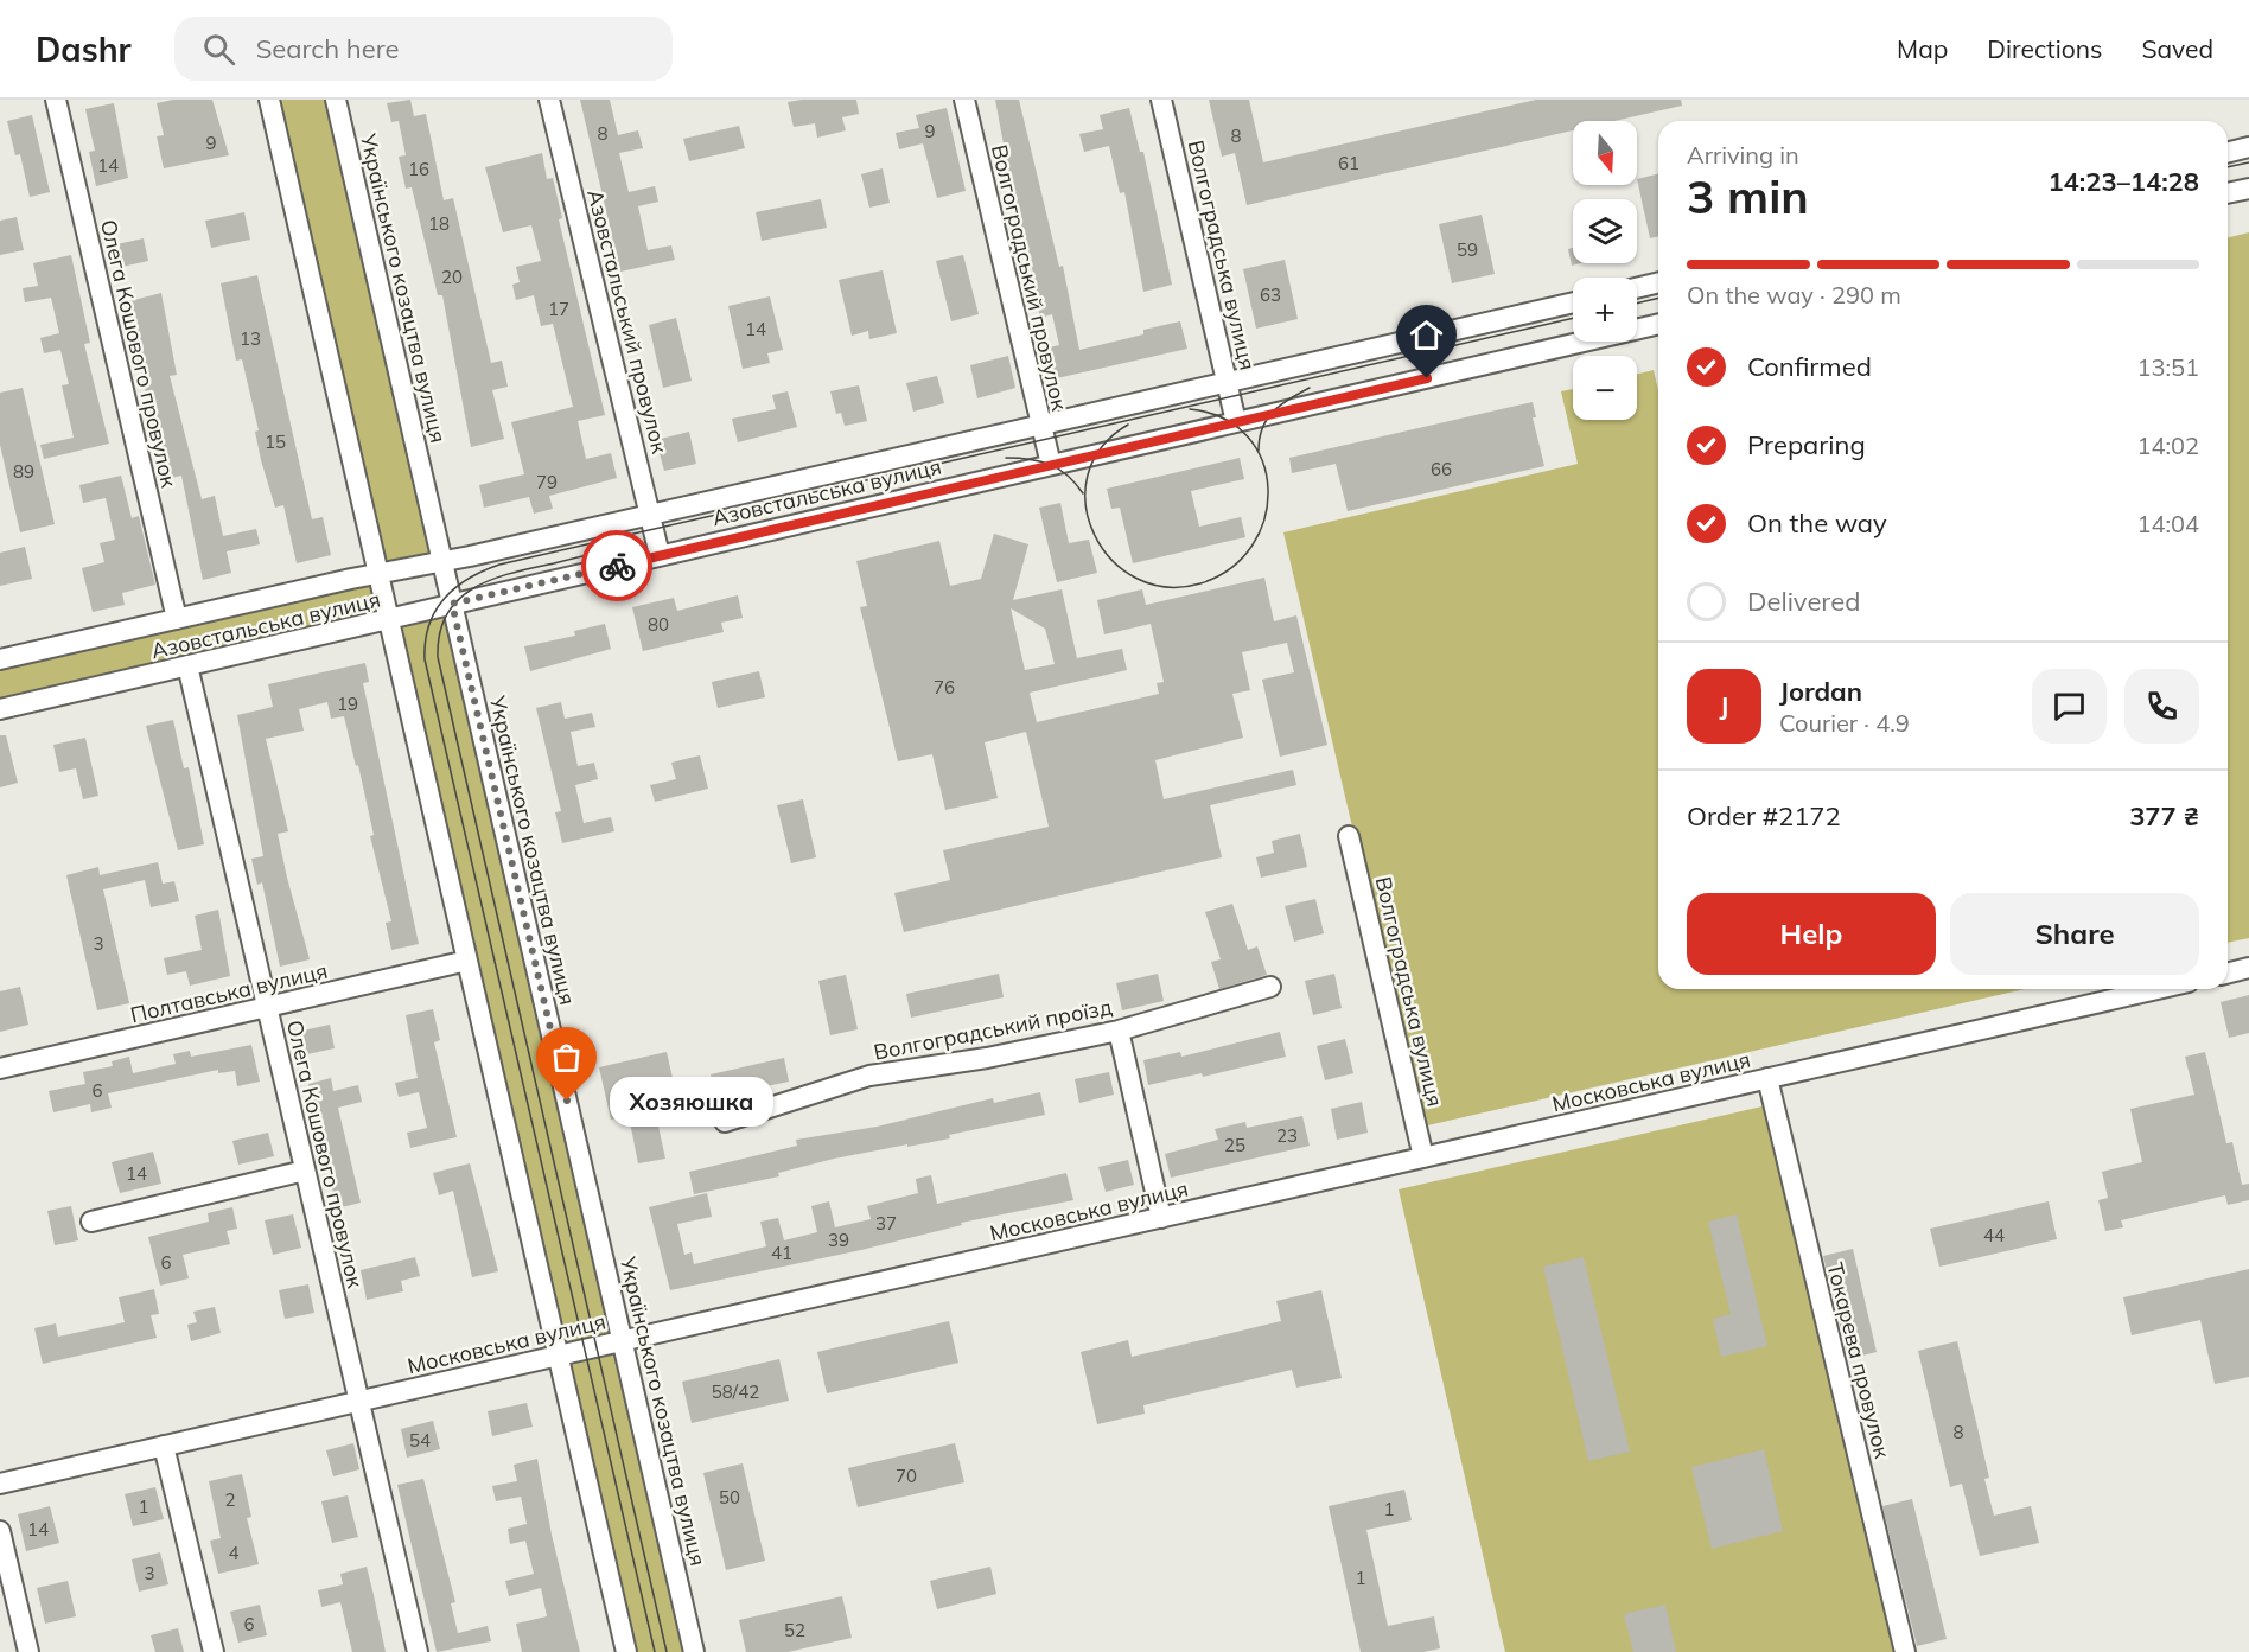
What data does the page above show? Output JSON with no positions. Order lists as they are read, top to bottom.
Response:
{
  "streets": {
    "street": [
      "Волгоградська вулиця",
      "Волгоградський провулок",
      "Українського козацтва вулиця",
      "Азовстальський провулок",
      "Олега Кошового провулок",
      "Азовстальська вулиця",
      "Полтавська вулиця",
      "Волгоградський проїзд",
      "Московська вулиця",
      "Токарева провулок"
    ]
  },
  "crossings": [
    ["Волгоградська вулиця", "Азовстальська вулиця"],
    ["Волгоградська вулиця", "Московська вулиця"],
    ["Волгоградський провулок", "Азовстальська вулиця"],
    ["Українського козацтва вулиця", "Азовстальська вулиця"],
    ["Українського козацтва вулиця", "Московська вулиця"],
    ["Азовстальський провулок", "Азовстальська вулиця"],
    ["Олега Кошового провулок", "Азовстальська вулиця"],
    ["Олега Кошового провулок", "Полтавська вулиця"],
    ["Олега Кошового провулок", "Московська вулиця"],
    ["Московська вулиця", "Токарева провулок"]
  ],
  "places": ["Хозяюшка"],
  "house_numbers": [
    "9",
    "8",
    "8",
    "9",
    "61",
    "14",
    "16",
    "18",
    "59",
    "20",
    "63",
    "17",
    "14",
    "13",
    "15",
    "66",
    "89",
    "79",
    "80",
    "76",
    "19",
    "3",
    "6",
    "23",
    "25",
    "14",
    "37",
    "44",
    "39",
    "41",
    "6",
    "58/42",
    "8",
    "54",
    "70",
    "50",
    "2",
    "1",
    "1",
    "14",
    "4",
    "3",
    "1",
    "6",
    "52"
  ],
  "north": "bottom",
  "page": {
    "header": "Dashr",
    "search": "Search here",
    "nav": ["Map", "Directions", "Saved"],
    "map_buttons": ["+", "−"],
    "heading": ["3 min", "Arriving in", "14:23–14:28"],
    "panel": [
      "Jordan",
      "Courier · 4.9",
      "Order #2172",
      "377 ₴"
    ],
    "bar": "On the way · 290 m",
    "list": [
      ["Confirmed", "13:51"],
      ["Preparing", "14:02"],
      ["On the way", "14:04"],
      "Delivered"
    ],
    "round": "J",
    "buttons": ["Help", "Share"],
    "bubble": "Хозяюшка"
  }
}
